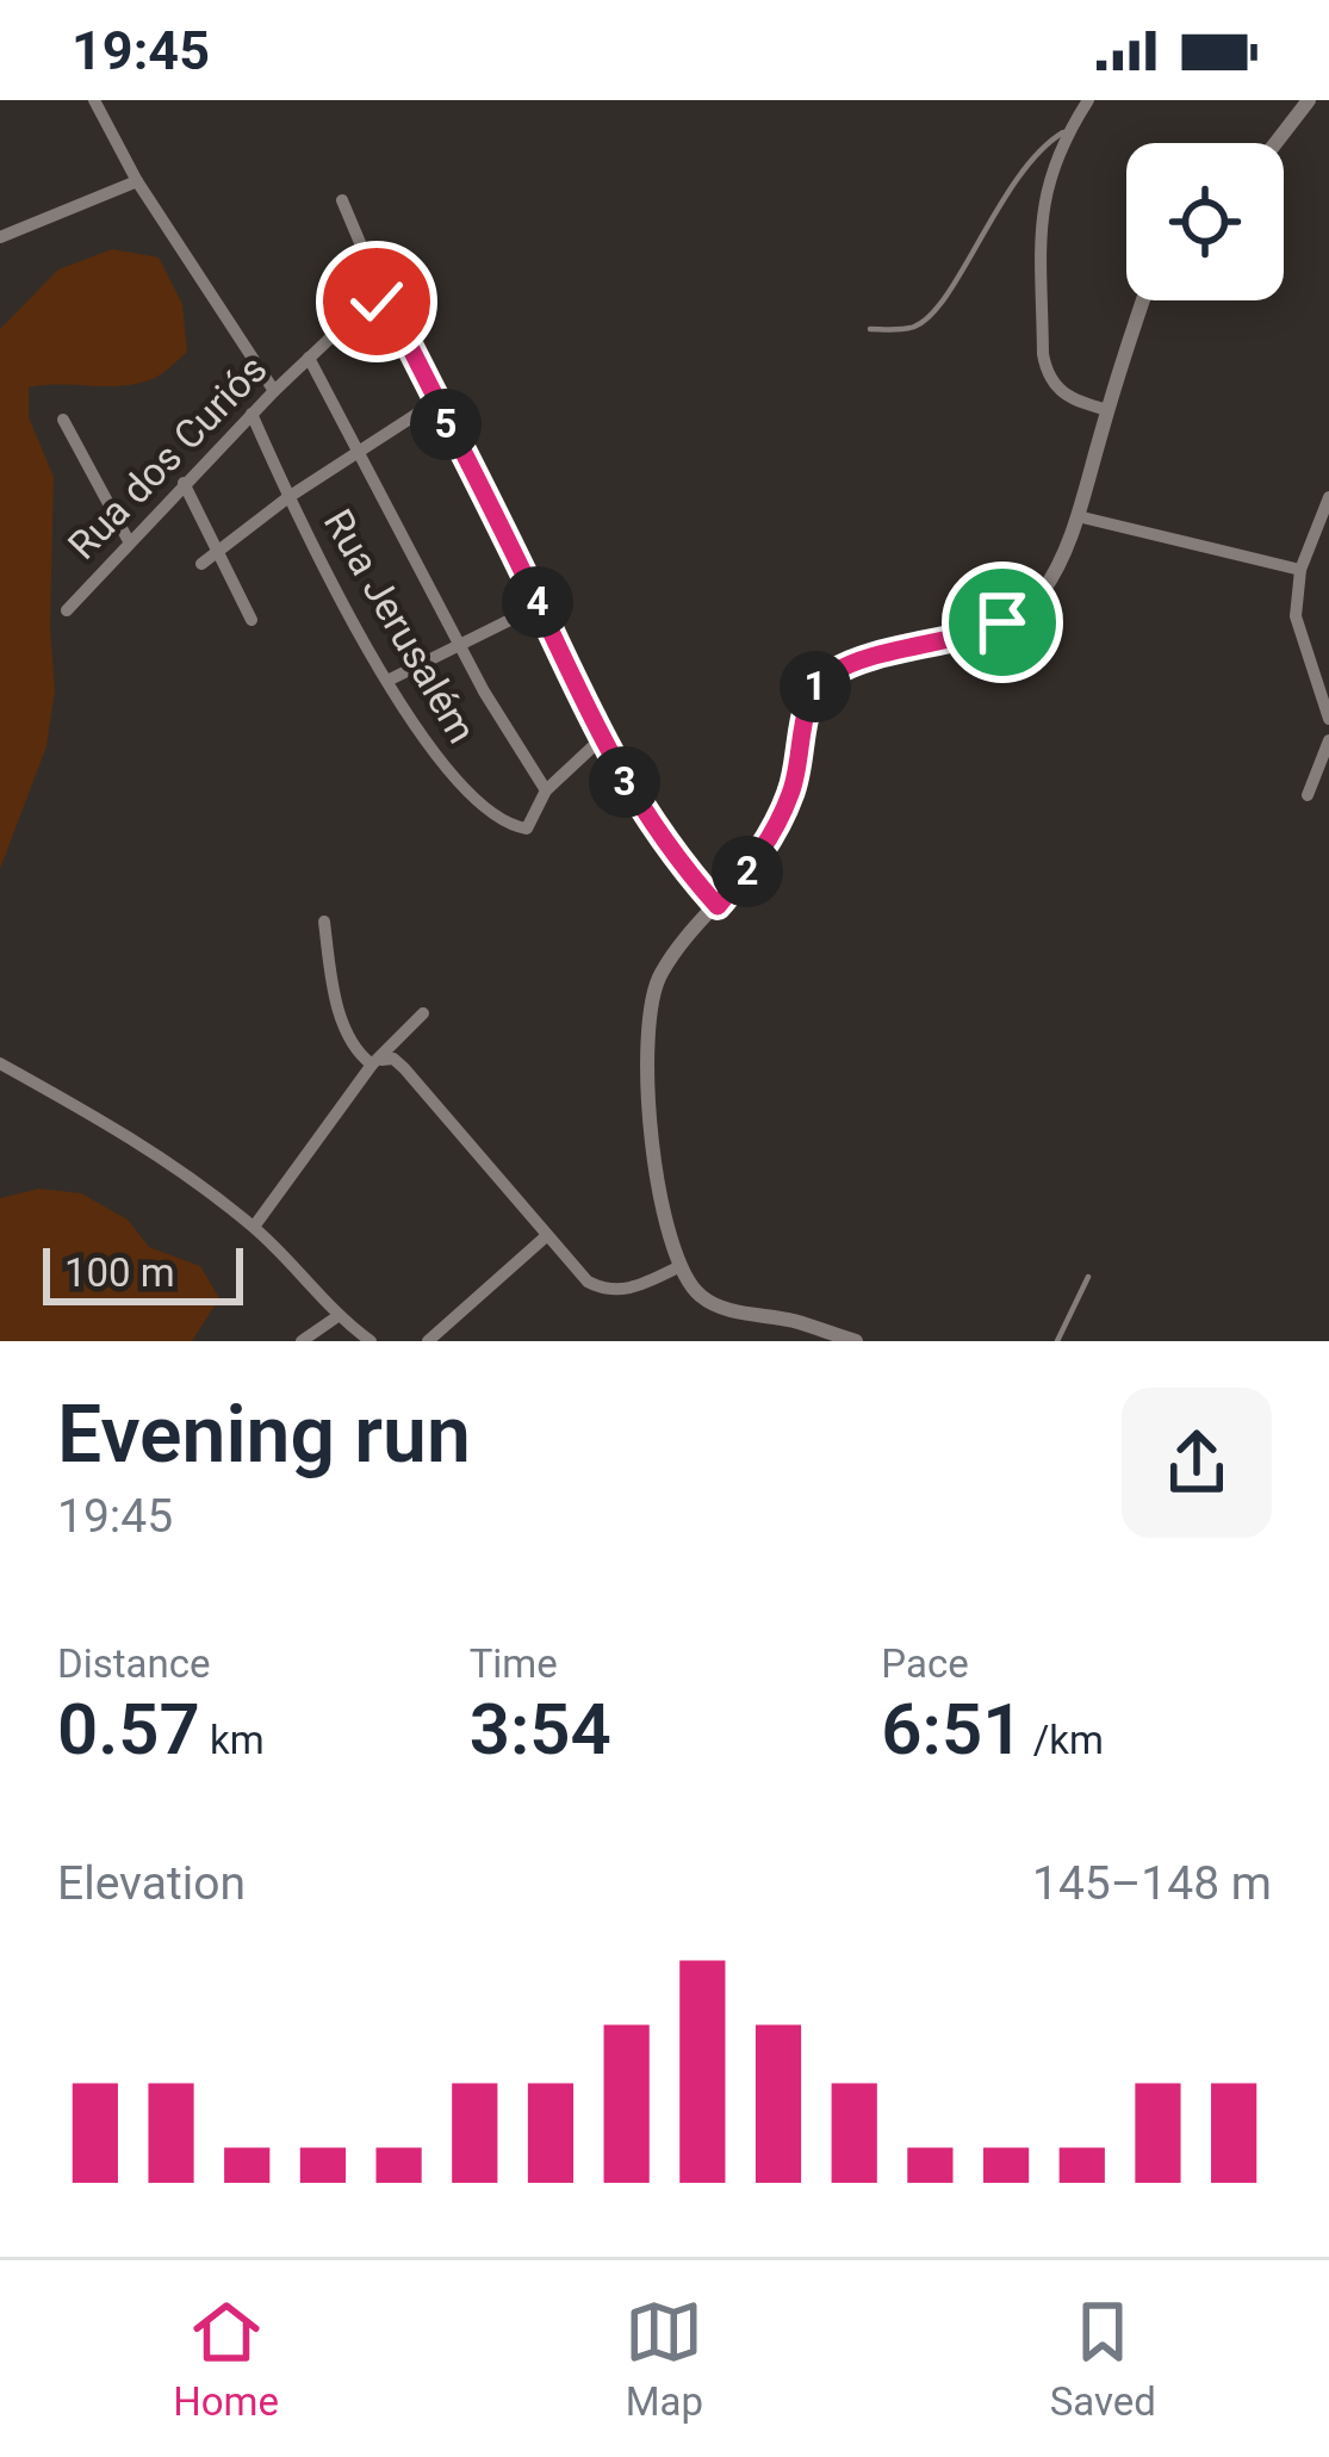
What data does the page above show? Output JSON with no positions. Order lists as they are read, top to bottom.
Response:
{
  "streets": {
    "street": ["Rua dos Curiós", "Rua Jerusalém"]
  },
  "crossings": [
    ["Rua dos Curiós", "Rua Jerusalém"]
  ],
  "scale_bar": "100 m",
  "page": {
    "status": "19:45",
    "pins": [
      "5",
      "4",
      "1",
      "3",
      "2"
    ],
    "scale": "100 m",
    "heading": ["Evening run", "19:45"],
    "stats": [
      ["Distance", "0.57 km"],
      ["Time", "3:54"],
      ["Pace", "6:51 /km"]
    ],
    "chart": ["Elevation", "145–148 m"],
    "tabs": ["Home", "Map", "Saved"]
  }
}
